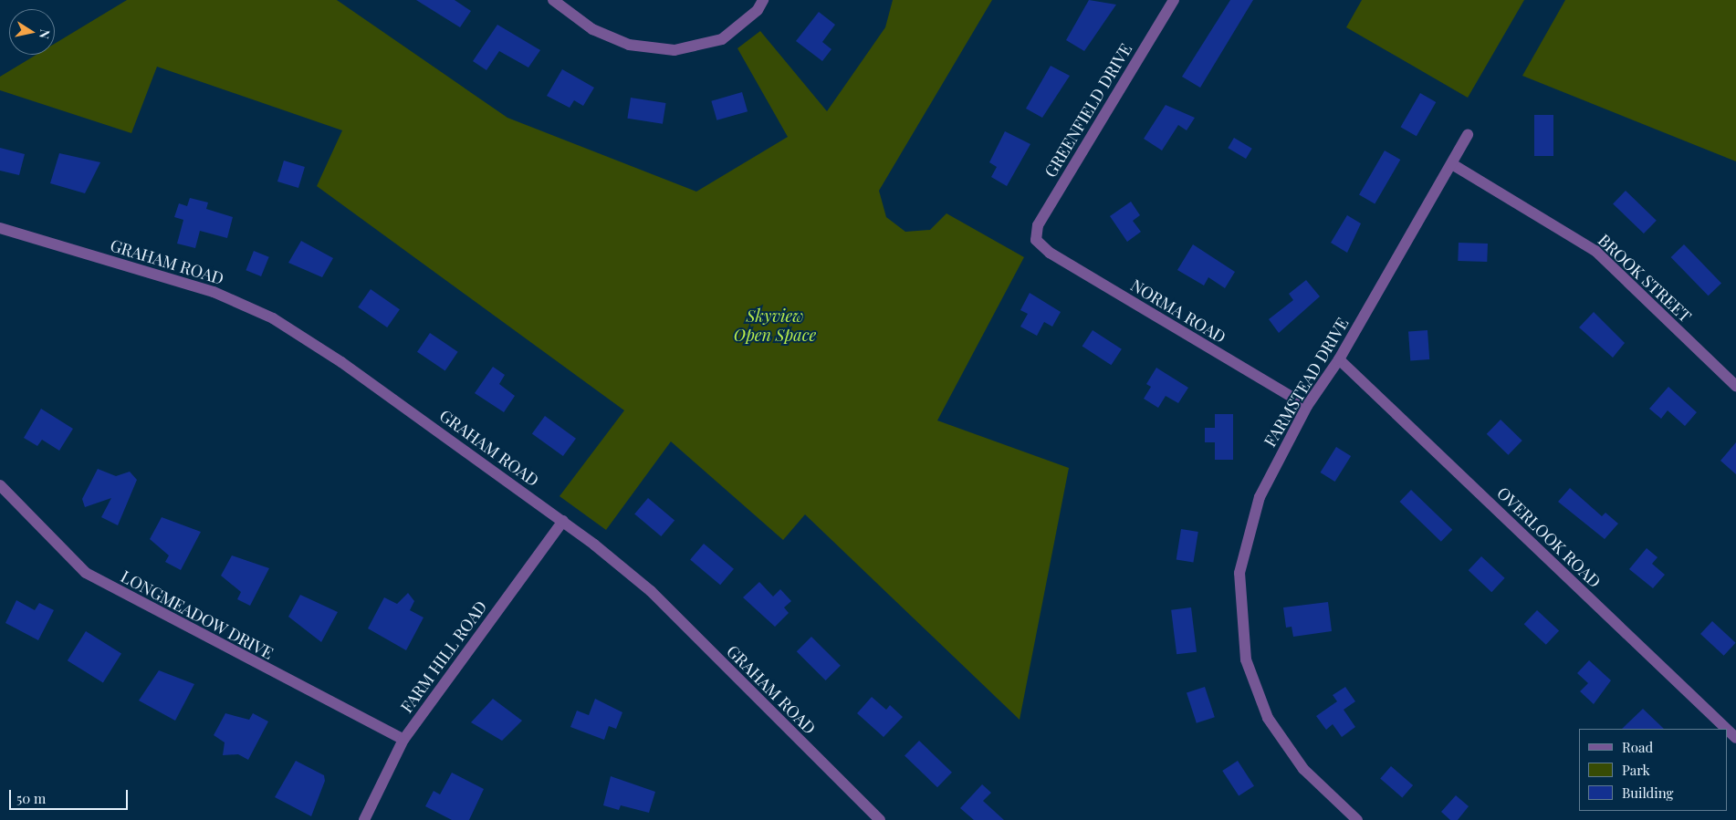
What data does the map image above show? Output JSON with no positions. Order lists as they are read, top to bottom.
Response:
{
  "streets": {
    "street": [
      "GREENFIELD DRIVE",
      "GRAHAM ROAD",
      "BROOK STREET",
      "NORMA ROAD",
      "FARMSTEAD DRIVE",
      "OVERLOOK ROAD",
      "LONGMEADOW DRIVE",
      "FARM HILL ROAD"
    ]
  },
  "crossings": [
    ["GREENFIELD DRIVE", "NORMA ROAD"],
    ["GRAHAM ROAD", "FARM HILL ROAD"],
    ["BROOK STREET", "FARMSTEAD DRIVE"],
    ["NORMA ROAD", "FARMSTEAD DRIVE"],
    ["FARMSTEAD DRIVE", "OVERLOOK ROAD"],
    ["LONGMEADOW DRIVE", "FARM HILL ROAD"]
  ],
  "parks": ["Skyview Open Space"],
  "legend": ["Road", "Park", "Building"],
  "scale_bar": "50 m",
  "north": "right"
}
